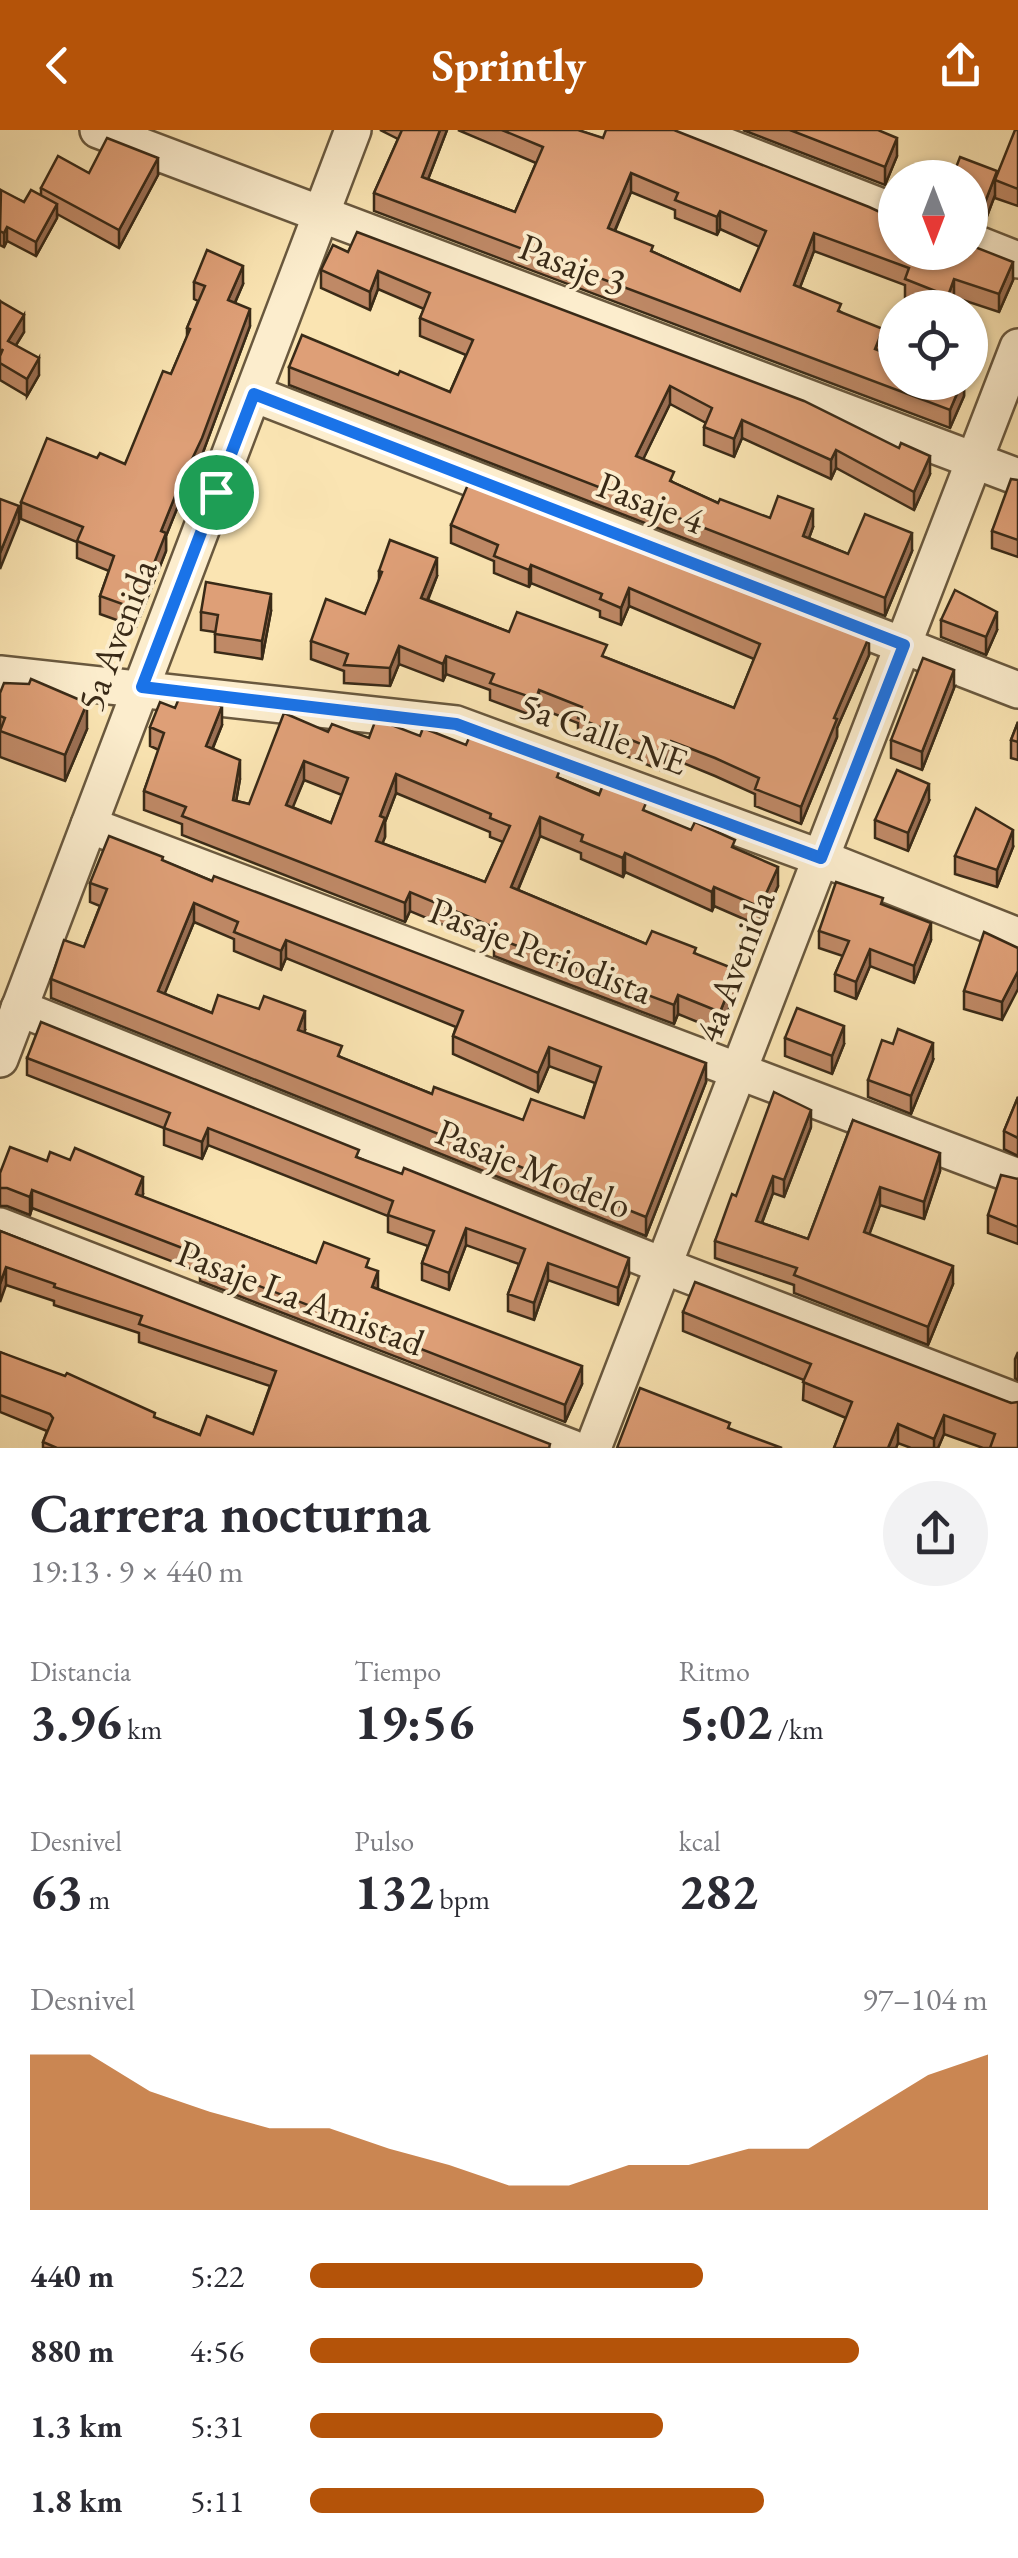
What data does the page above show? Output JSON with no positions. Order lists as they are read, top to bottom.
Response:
{
  "streets": {
    "street": [
      "Pasaje 3",
      "Pasaje 4",
      "5a Avenida",
      "5a Calle NE",
      "Pasaje Periodista",
      "4a Avenida",
      "Pasaje Modelo",
      "Pasaje La Amistad"
    ]
  },
  "crossings": [
    ["Pasaje 3", "5a Avenida"],
    ["Pasaje 3", "4a Avenida"],
    ["Pasaje 4", "5a Avenida"],
    ["Pasaje 4", "4a Avenida"],
    ["5a Avenida", "5a Calle NE"],
    ["5a Avenida", "Pasaje Periodista"],
    ["5a Avenida", "Pasaje Modelo"],
    ["5a Calle NE", "4a Avenida"],
    ["Pasaje Periodista", "4a Avenida"],
    ["4a Avenida", "Pasaje Modelo"]
  ],
  "north": "bottom",
  "page": {
    "header": "Sprintly",
    "heading": ["Carrera nocturna", "19:13 · 9 × 440 m"],
    "stats": [
      ["Distancia", "3.96 km"],
      ["Tiempo", "19:56"],
      ["Ritmo", "5:02 /km"],
      ["Desnivel", "63 m"],
      ["Pulso", "132 bpm"],
      ["kcal", "282"]
    ],
    "chart": ["Desnivel", "97–104 m"],
    "list": [
      {
        "name": "440 m",
        "note": "5:22"
      },
      {
        "name": "880 m",
        "note": "4:56"
      },
      {
        "name": "1.3 km",
        "note": "5:31"
      },
      {
        "name": "1.8 km",
        "note": "5:11"
      }
    ]
  }
}
